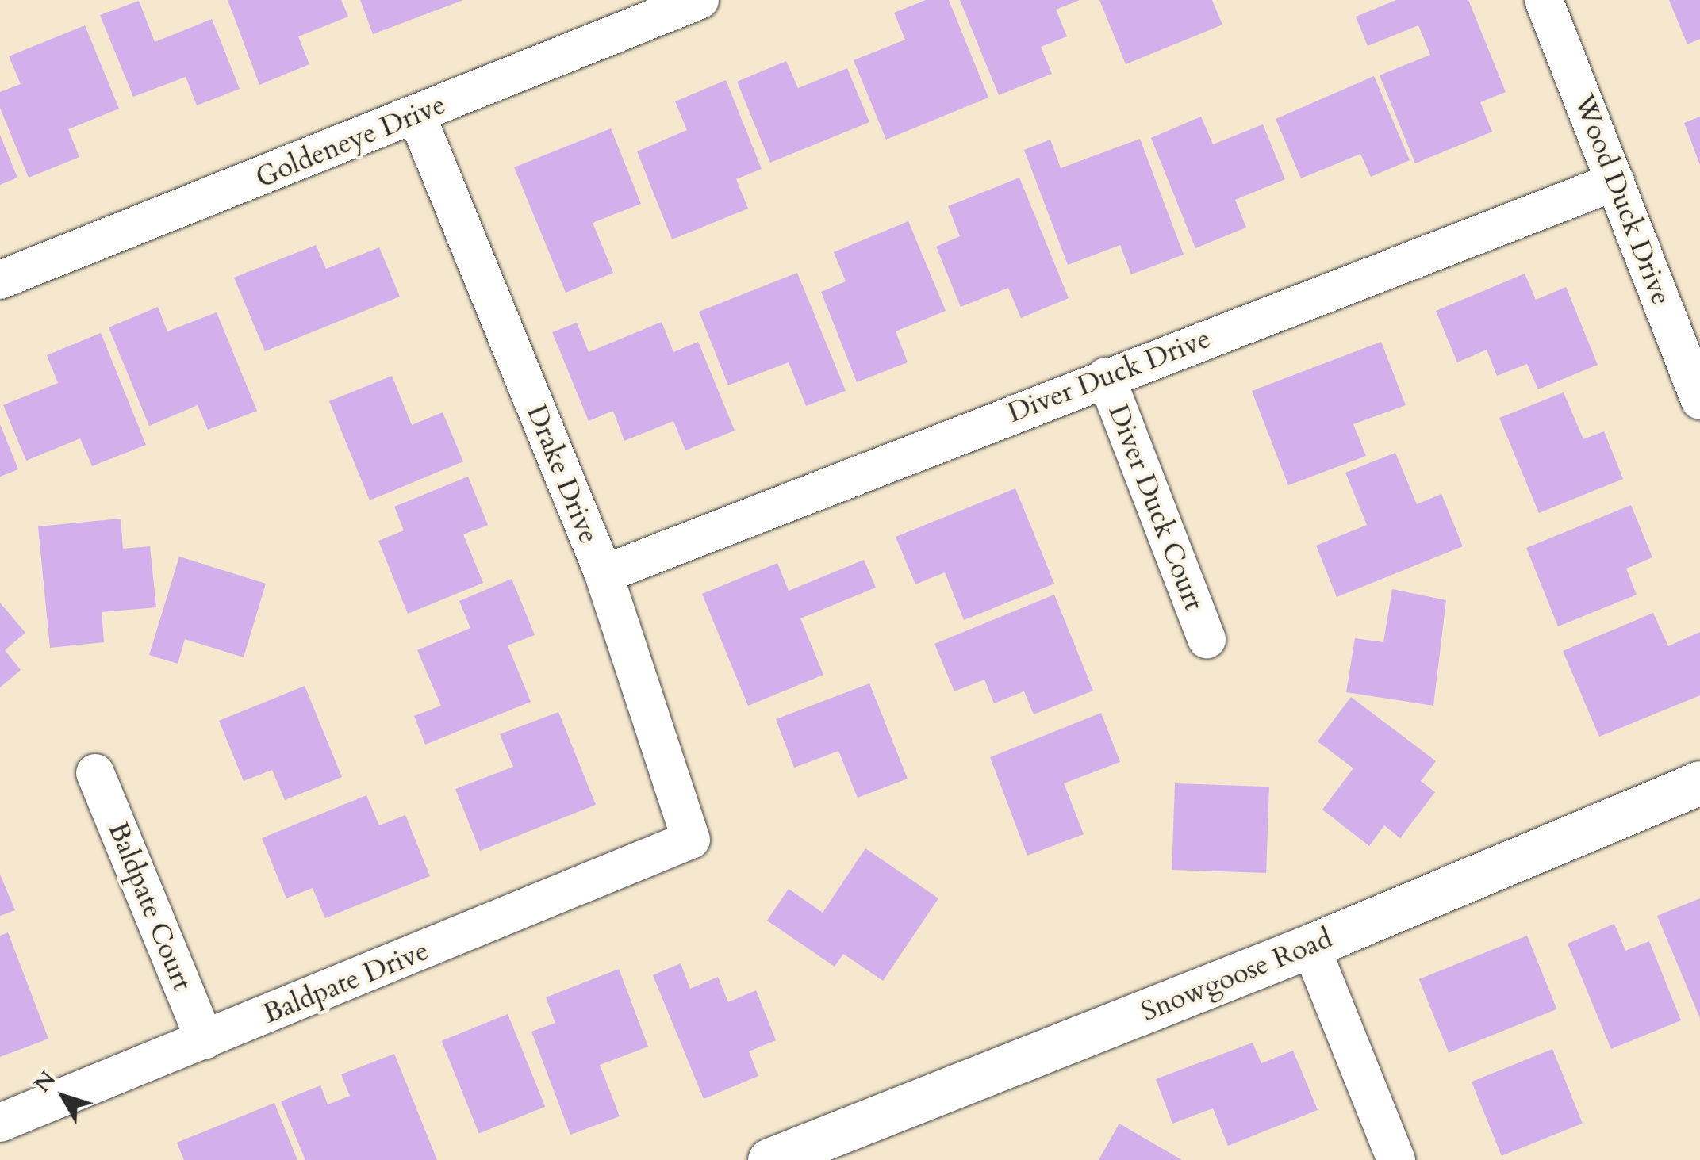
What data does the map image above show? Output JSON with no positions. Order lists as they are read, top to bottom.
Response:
{
  "streets": {
    "street": [
      "Goldeneye Drive",
      "Wood Duck Drive",
      "Diver Duck Drive",
      "Drake Drive",
      "Diver Duck Court",
      "Baldpate Court",
      "Snowgoose Road",
      "Baldpate Drive"
    ]
  },
  "crossings": [
    ["Goldeneye Drive", "Drake Drive"],
    ["Wood Duck Drive", "Diver Duck Drive"],
    ["Diver Duck Drive", "Drake Drive"],
    ["Diver Duck Drive", "Diver Duck Court"],
    ["Drake Drive", "Baldpate Drive"],
    ["Baldpate Court", "Baldpate Drive"]
  ],
  "north": "top left"
}
